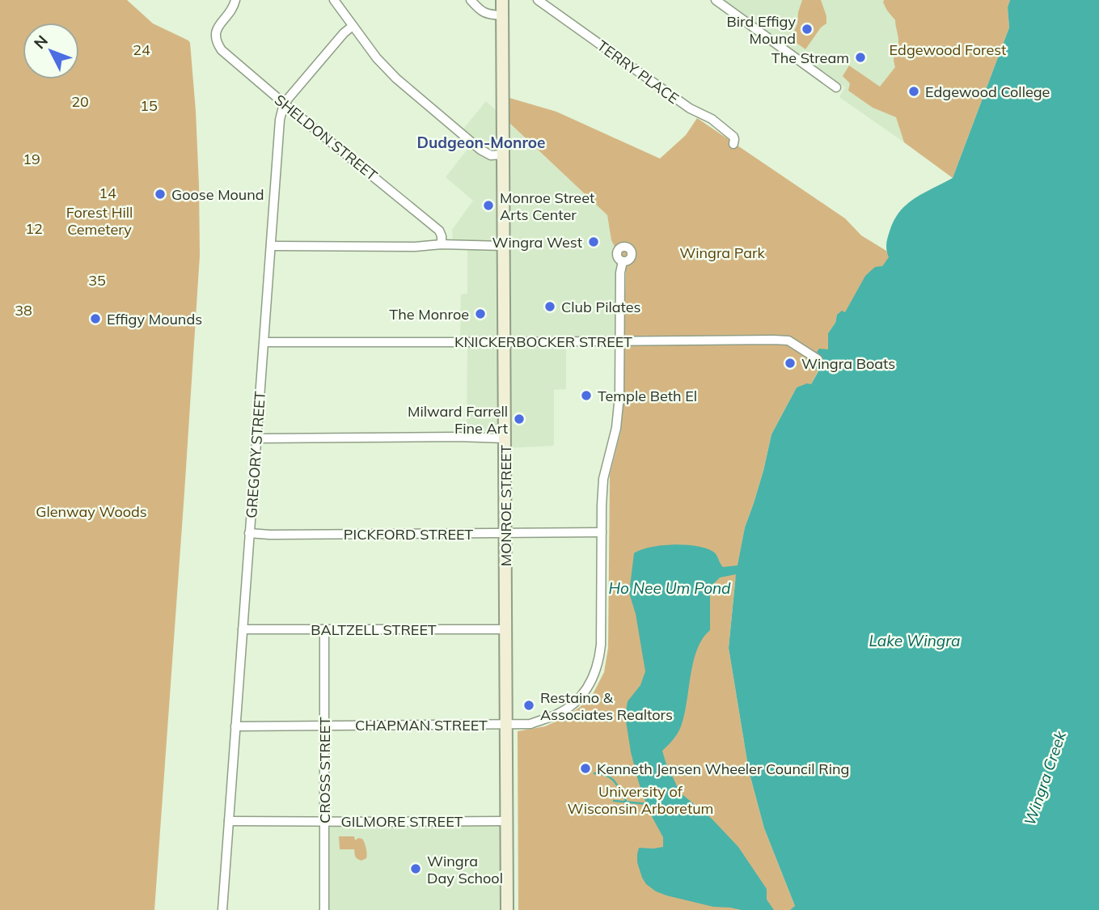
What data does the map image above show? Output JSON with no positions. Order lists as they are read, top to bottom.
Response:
{
  "streets": {
    "main road": ["MONROE STREET"],
    "street": [
      "TERRY PLACE",
      "SHELDON STREET",
      "KNICKERBOCKER STREET",
      "GREGORY STREET",
      "PICKFORD STREET",
      "BALTZELL STREET",
      "CHAPMAN STREET",
      "CROSS STREET",
      "GILMORE STREET"
    ]
  },
  "crossings": [
    ["SHELDON STREET", "GREGORY STREET"],
    ["KNICKERBOCKER STREET", "GREGORY STREET"],
    ["KNICKERBOCKER STREET", "MONROE STREET"],
    ["KNICKERBOCKER STREET", "CHAPMAN STREET"],
    ["GREGORY STREET", "PICKFORD STREET"],
    ["GREGORY STREET", "BALTZELL STREET"],
    ["GREGORY STREET", "CHAPMAN STREET"],
    ["GREGORY STREET", "GILMORE STREET"],
    ["MONROE STREET", "PICKFORD STREET"],
    ["MONROE STREET", "BALTZELL STREET"],
    ["MONROE STREET", "CHAPMAN STREET"],
    ["MONROE STREET", "GILMORE STREET"],
    ["PICKFORD STREET", "CHAPMAN STREET"],
    ["BALTZELL STREET", "CROSS STREET"],
    ["CHAPMAN STREET", "CROSS STREET"],
    ["CROSS STREET", "GILMORE STREET"]
  ],
  "districts": ["Dudgeon-Monroe"],
  "water": ["Ho Nee Um Pond", "Lake Wingra", "Wingra Creek"],
  "parks": [
    "24",
    "Edgewood Forest",
    "20",
    "15",
    "19",
    "14",
    "Forest Hill Cemetery",
    "12",
    "Wingra Park",
    "35",
    "38",
    "Glenway Woods",
    "University of Wisconsin Arboretum"
  ],
  "places": [
    "Bird Effigy Mound",
    "The Stream",
    "Edgewood College",
    "Goose Mound",
    "Monroe Street Arts Center",
    "Wingra West",
    "Club Pilates",
    "The Monroe",
    "Effigy Mounds",
    "Wingra Boats",
    "Temple Beth El",
    "Milward Farrell Fine Art",
    "Restaino & Associates Realtors",
    "Kenneth Jensen Wheeler Council Ring",
    "Wingra Day School"
  ],
  "north": "top left"
}
